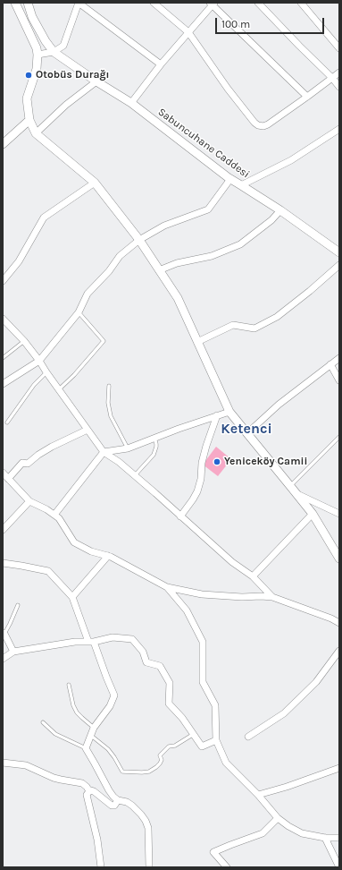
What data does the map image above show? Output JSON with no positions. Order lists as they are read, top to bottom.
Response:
{
  "streets": {
    "street": ["Sabuncuhane Caddesi"]
  },
  "districts": ["Ketenci"],
  "places": ["Otobüs Durağı", "Yeniceköy Camii"],
  "scale_bar": "100 m"
}
